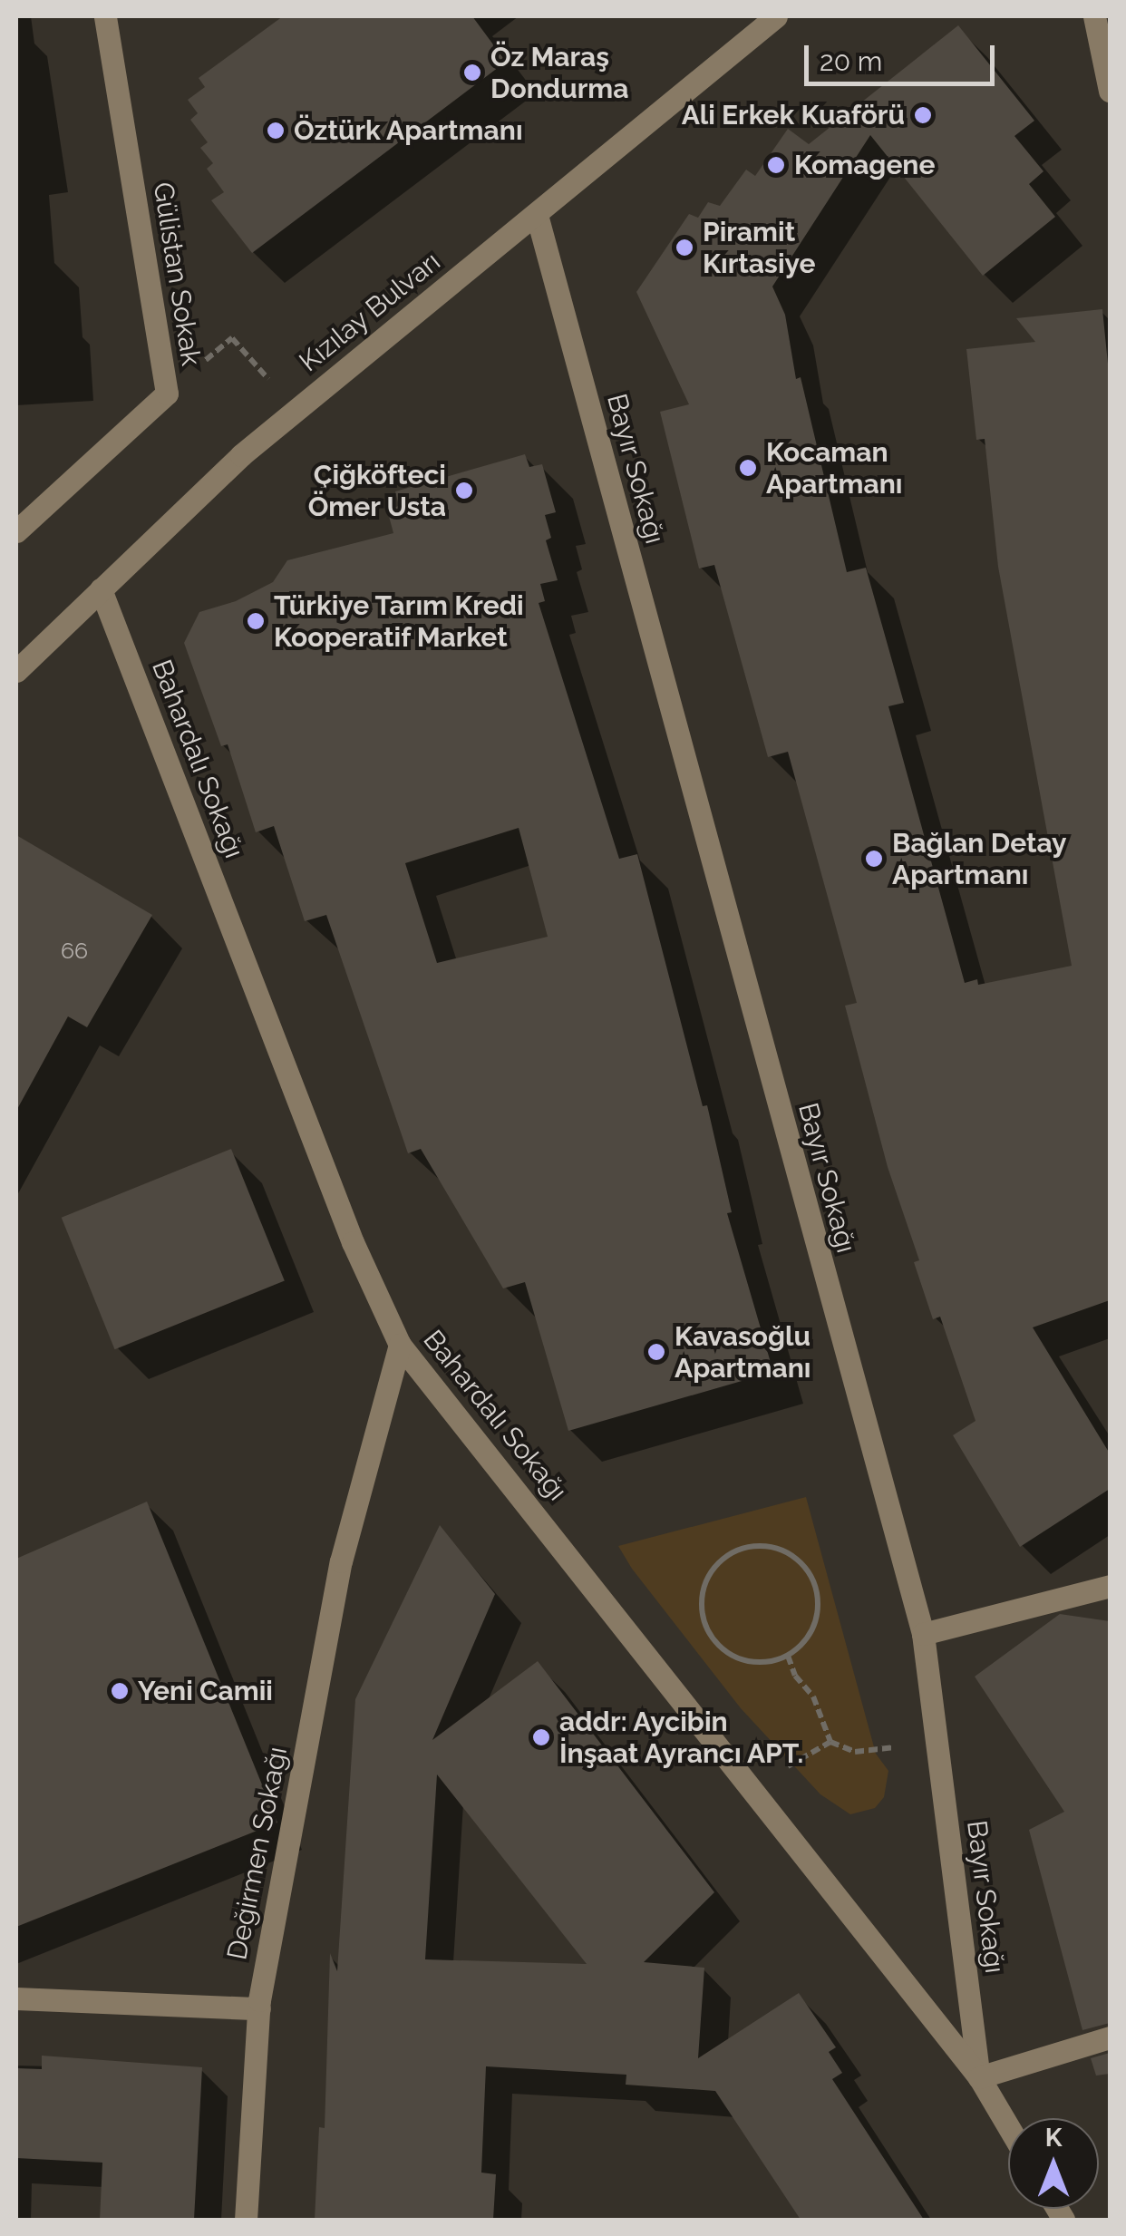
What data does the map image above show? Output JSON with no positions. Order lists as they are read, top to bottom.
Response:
{
  "streets": {
    "street": [
      "Gülistan Sokak",
      "Kızılay Bulvarı",
      "Bayır Sokağı",
      "Bahardalı Sokağı",
      "Değirmen Sokağı"
    ]
  },
  "crossings": [
    ["Kızılay Bulvarı", "Bayır Sokağı"],
    ["Kızılay Bulvarı", "Bahardalı Sokağı"],
    ["Bayır Sokağı", "Bahardalı Sokağı"],
    ["Bahardalı Sokağı", "Değirmen Sokağı"]
  ],
  "places": [
    "Öz Maraş Dondurma",
    "Ali Erkek Kuaförü",
    "Öztürk Apartmanı",
    "Komagene",
    "Piramit Kırtasiye",
    "Kocaman Apartmanı",
    "Çiğköfteci Ömer Usta",
    "Türkiye Tarım Kredi Kooperatif Market",
    "Bağlan Detay Apartmanı",
    "Kavasoğlu Apartmanı",
    "Yeni Camii",
    "addr: Aycibin İnşaat Ayrancı APT."
  ],
  "house_numbers": ["66"],
  "scale_bar": "20 m",
  "north": "top"
}
